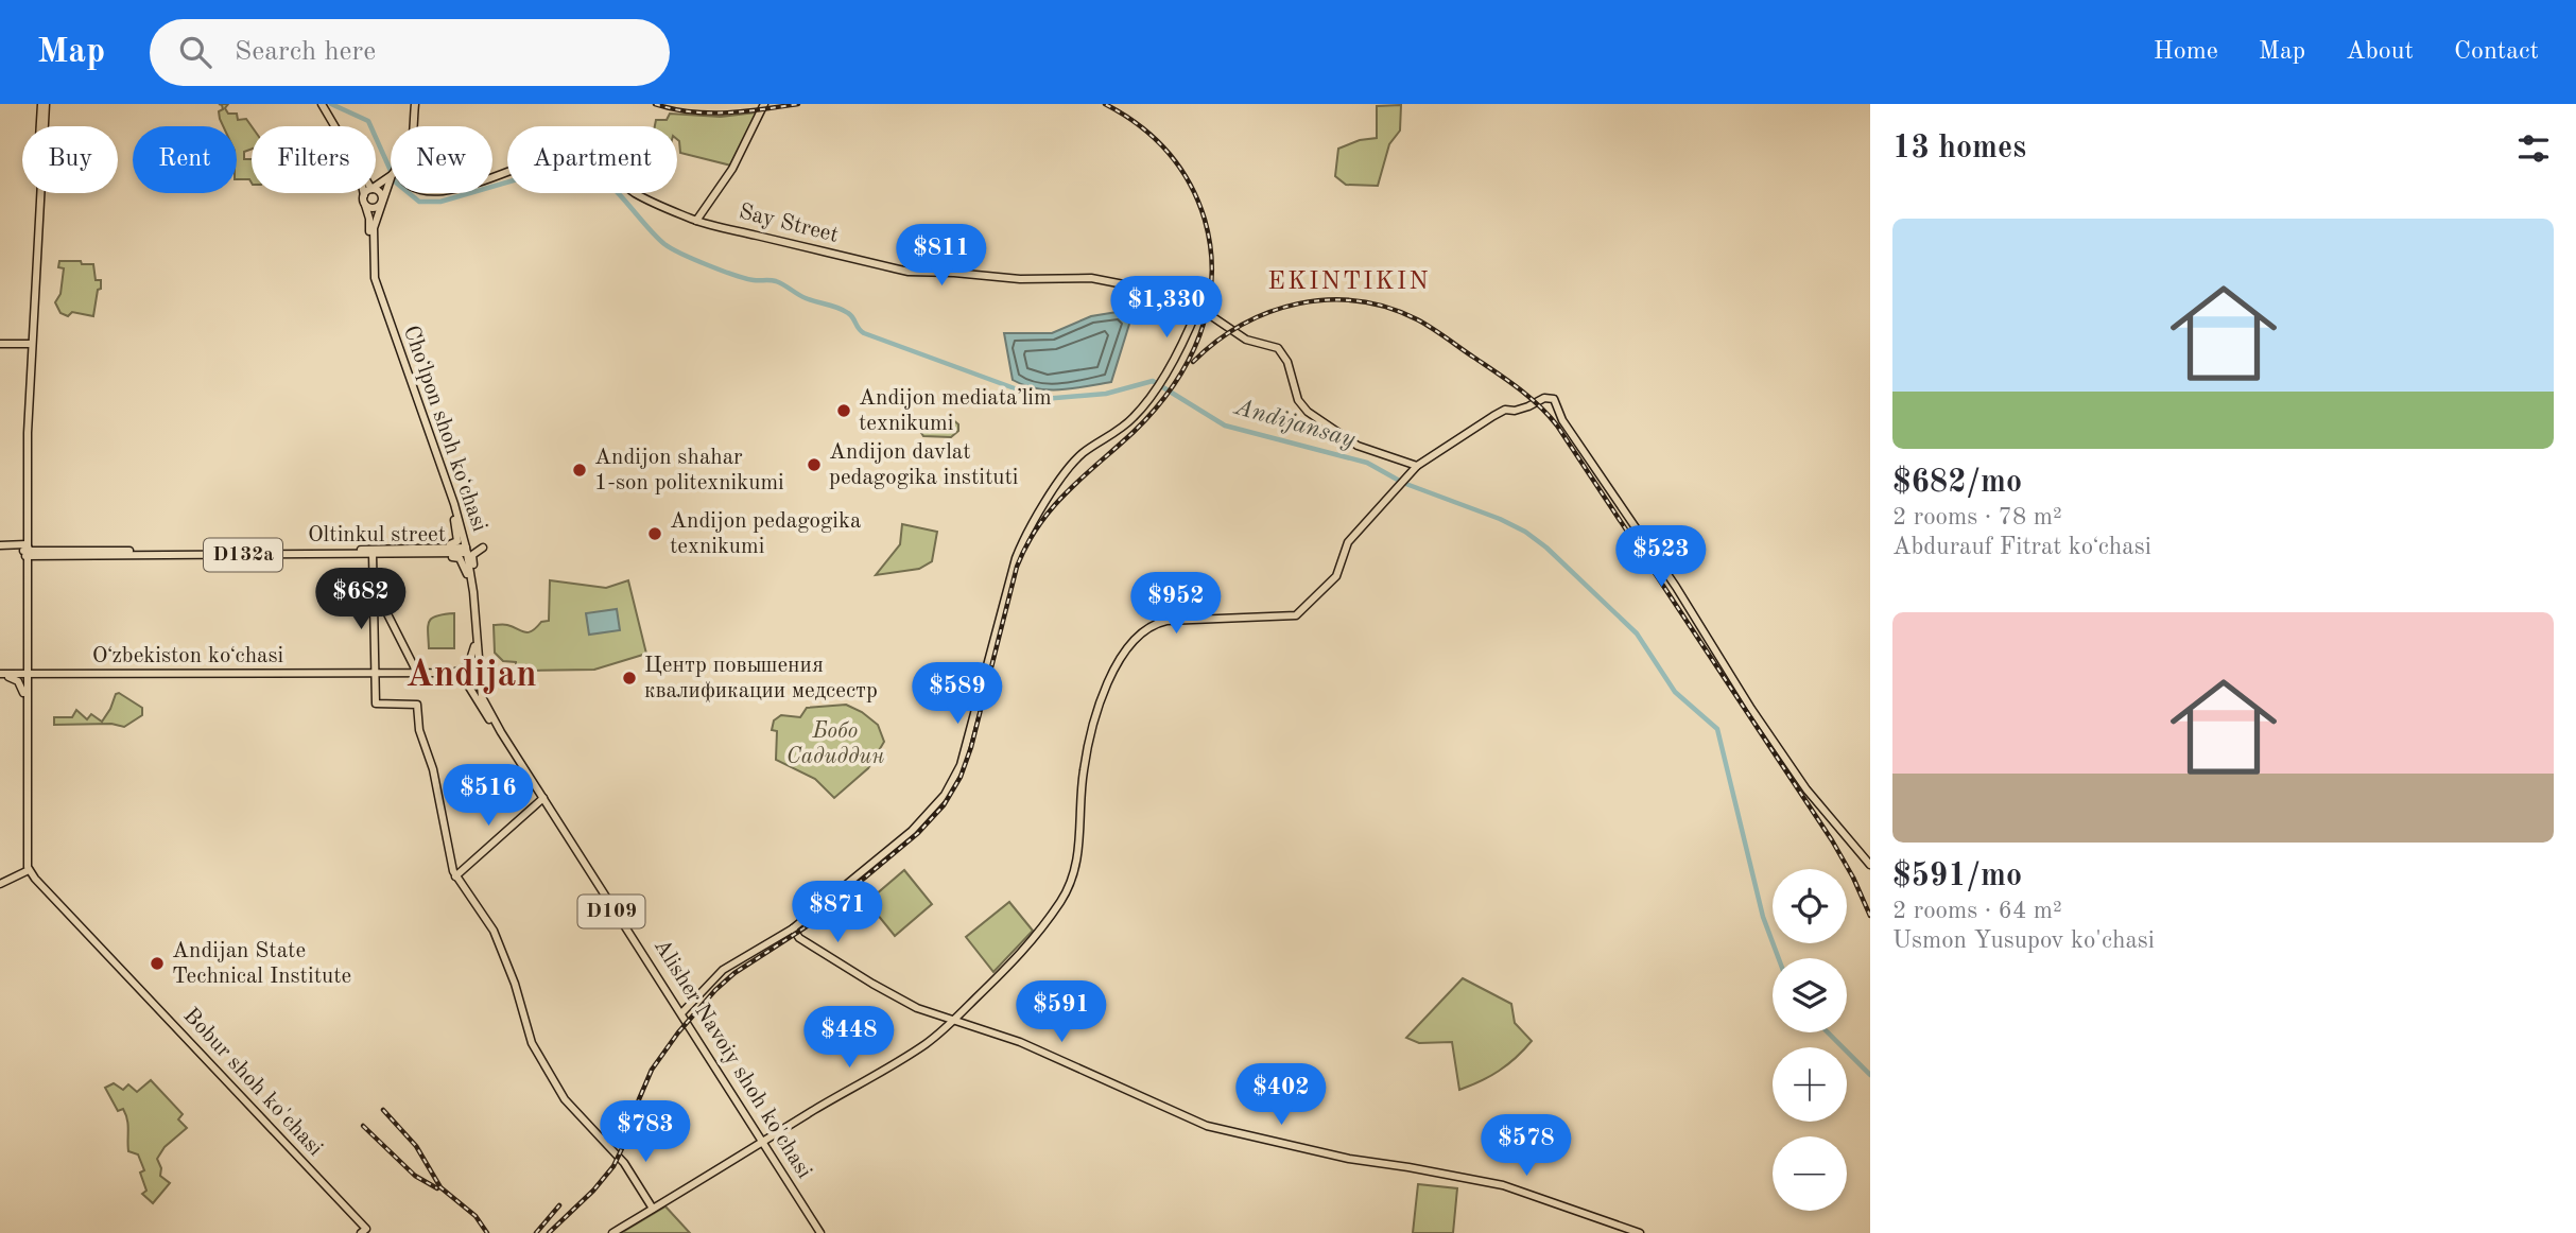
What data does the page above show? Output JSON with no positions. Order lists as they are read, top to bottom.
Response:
{
  "streets": {
    "main road": [
      "Say Street",
      "Choʻlpon shoh koʻchasi",
      "Oltinkul street",
      "D132a",
      "Oʻzbekiston koʻchasi",
      "D109",
      "Alisher Navoiy shoh ko'chasi",
      "Bobur shoh ko'chasi"
    ]
  },
  "crossings": [
    ["Choʻlpon shoh koʻchasi", "Oltinkul street"],
    ["Choʻlpon shoh koʻchasi", "Oʻzbekiston koʻchasi"],
    ["Choʻlpon shoh koʻchasi", "D109"],
    ["Choʻlpon shoh koʻchasi", "Alisher Navoiy shoh ko'chasi"],
    ["Oʻzbekiston koʻchasi", "D109"],
    ["Oʻzbekiston koʻchasi", "Alisher Navoiy shoh ko'chasi"],
    ["D109", "Alisher Navoiy shoh ko'chasi"]
  ],
  "districts": ["EKINTIKIN", "Andijan"],
  "water": ["Andijansay"],
  "parks": ["Бобо Садиддин"],
  "places": [
    "Andijon mediataʼlim texnikumi",
    "Andijon davlat pedagogika instituti",
    "Andijon shahar 1-son politexnikumi",
    "Andijon pedagogika texnikumi",
    "Центр повышения квалификации медсестр",
    "Andijan State Technical Institute"
  ],
  "page": {
    "header": "Map",
    "search": "Search here",
    "nav": [
      "Home",
      "Map",
      "About",
      "Contact"
    ],
    "heading": "13 homes",
    "chip": [
      "Buy",
      "Rent",
      "Filters",
      "New",
      "Apartment"
    ],
    "list": [
      {
        "name": "$682/mo",
        "note": "2 rooms · 78 m² · Abdurauf Fitrat koʻchasi"
      },
      {
        "name": "$591/mo",
        "note": "2 rooms · 64 m² · Usmon Yusupov ko'chasi"
      }
    ],
    "price": [
      "$811",
      "$1,330",
      "$523",
      "$682",
      "$952",
      "$589",
      "$516",
      "$871",
      "$591",
      "$448",
      "$402",
      "$783",
      "$578"
    ],
    "map_buttons": ["+", "−"]
  }
}
